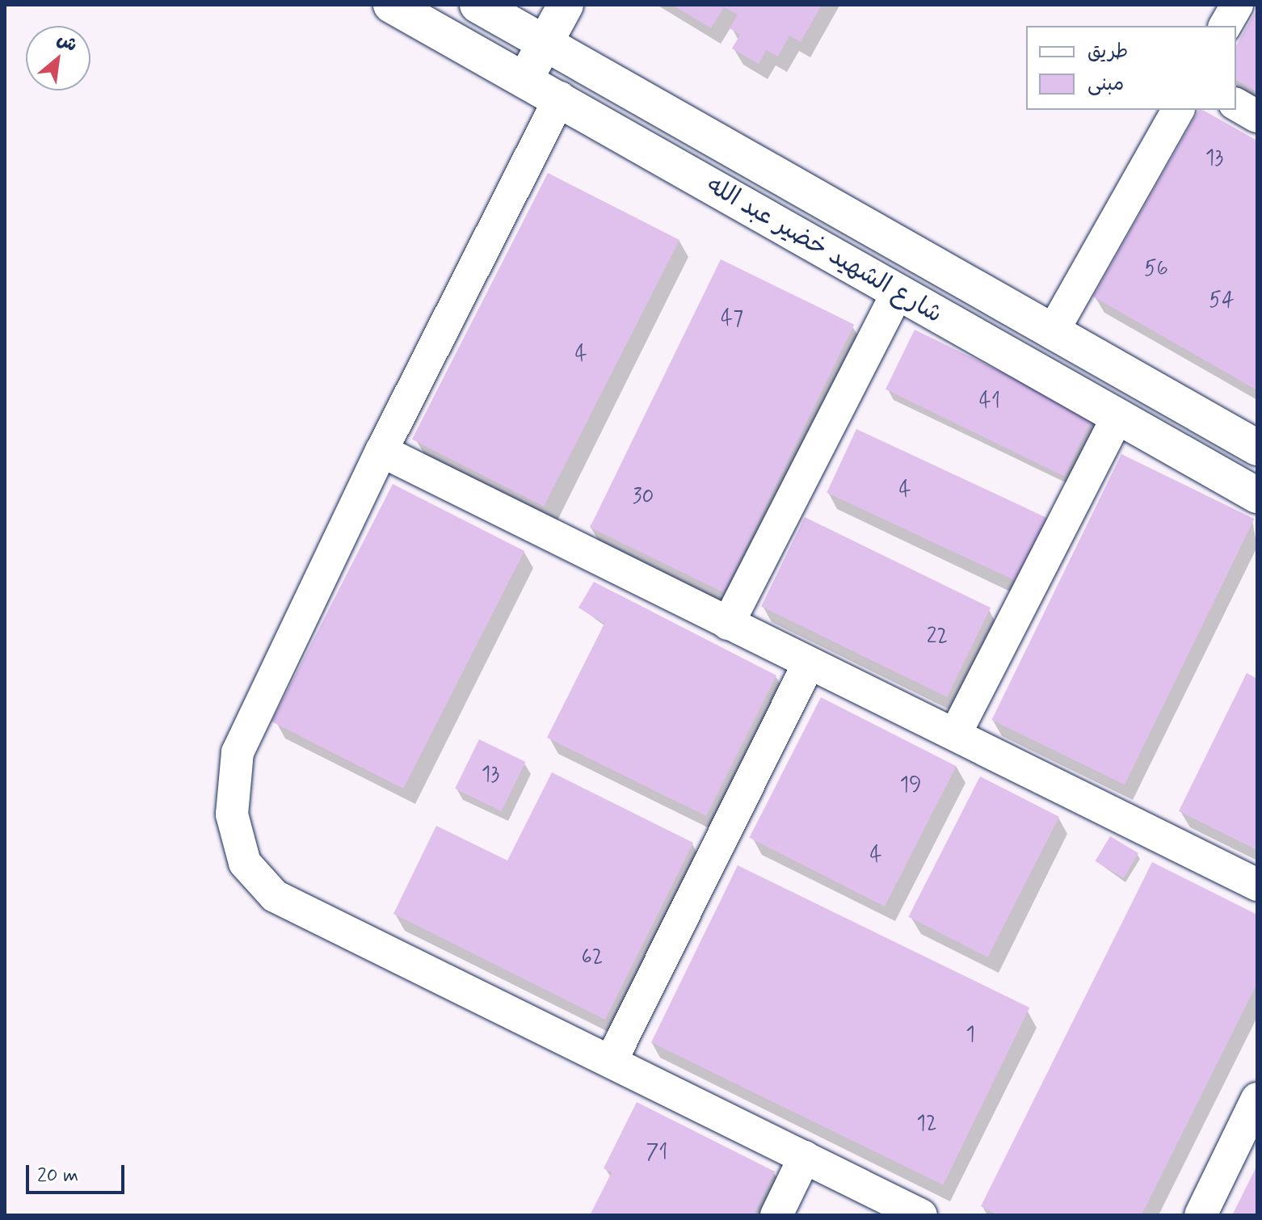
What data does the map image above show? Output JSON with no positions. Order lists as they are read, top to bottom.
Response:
{
  "streets": {
    "main road": ["شارع الشهيد خضير عبد الله"]
  },
  "house_numbers": [
    "13",
    "56",
    "54",
    "47",
    "4",
    "41",
    "4",
    "30",
    "22",
    "13",
    "19",
    "4",
    "62",
    "1",
    "12",
    "71"
  ],
  "legend": ["طريق", "مبنى"],
  "scale_bar": "20 m",
  "north": "top right"
}
